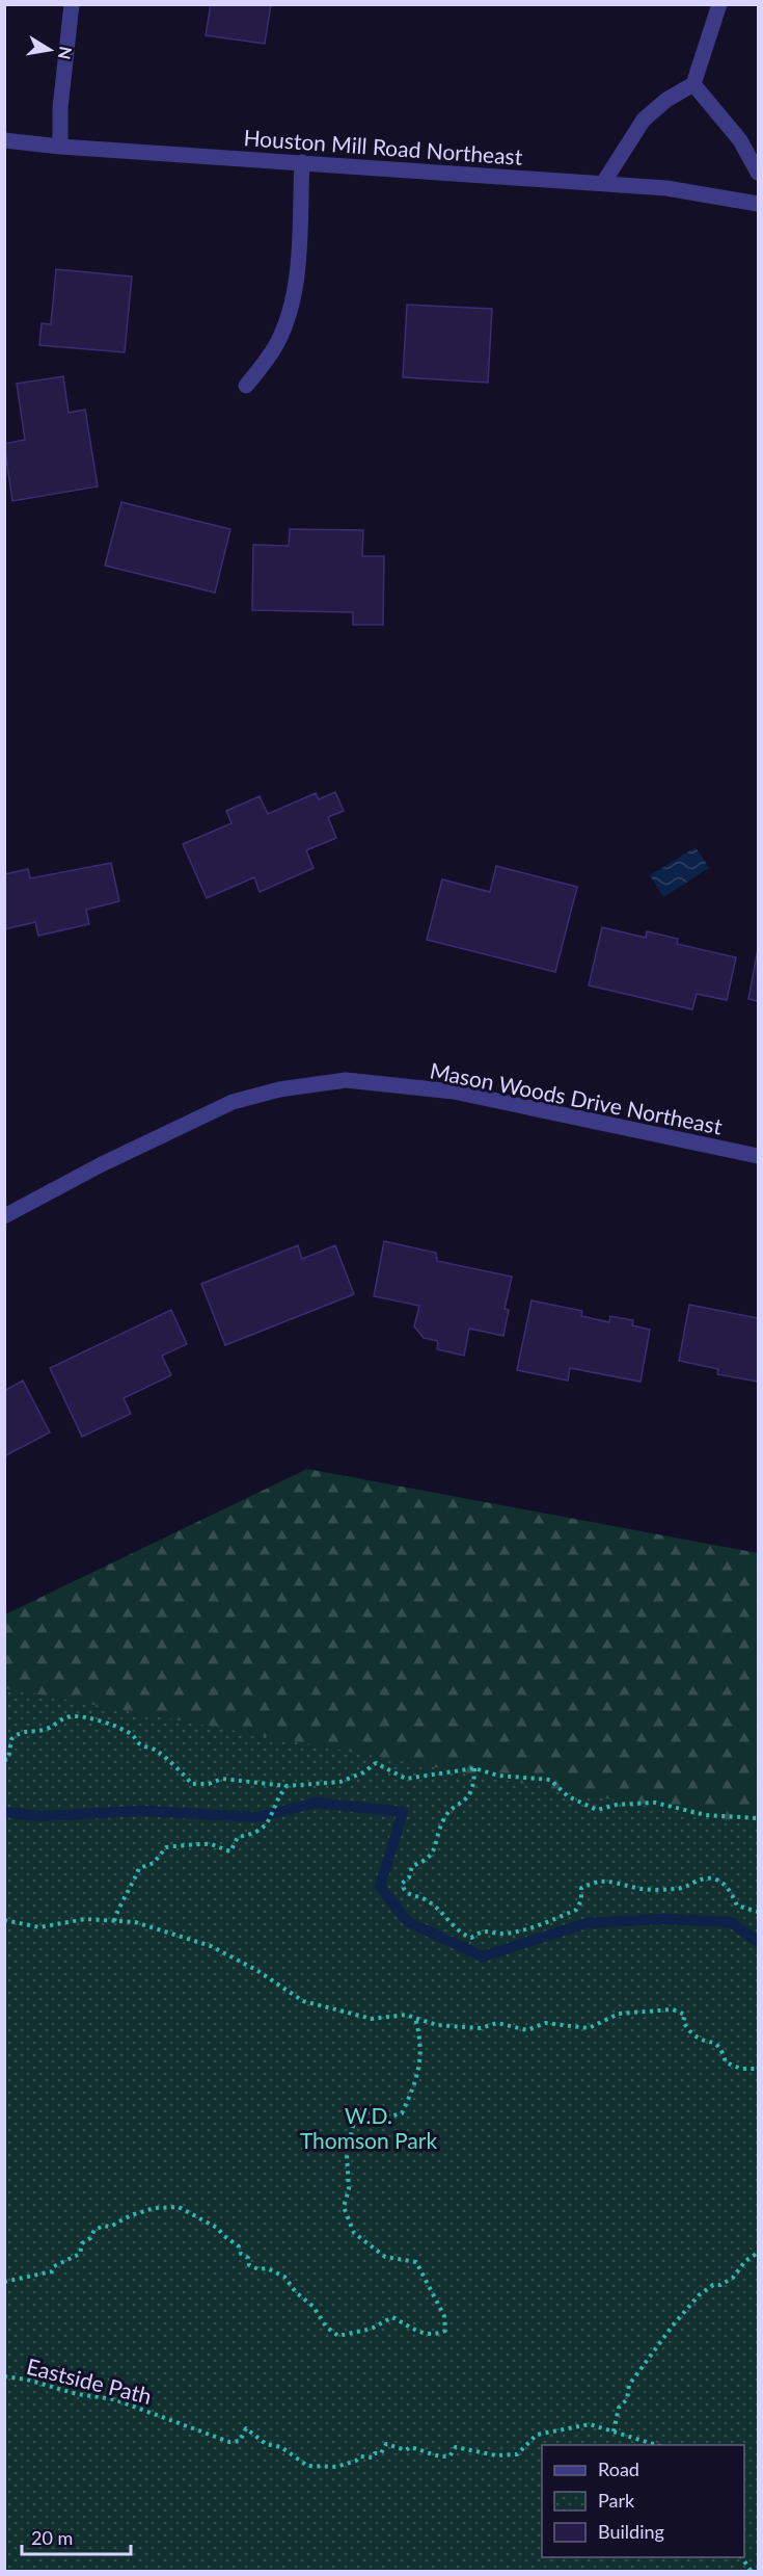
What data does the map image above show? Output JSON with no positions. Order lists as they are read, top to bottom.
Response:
{
  "streets": {
    "street": ["Houston Mill Road Northeast", "Mason Woods Drive Northeast"],
    "path": ["Eastside Path"]
  },
  "parks": ["W.D. Thomson Park"],
  "legend": ["Road", "Park", "Building"],
  "scale_bar": "20 m",
  "north": "right"
}
